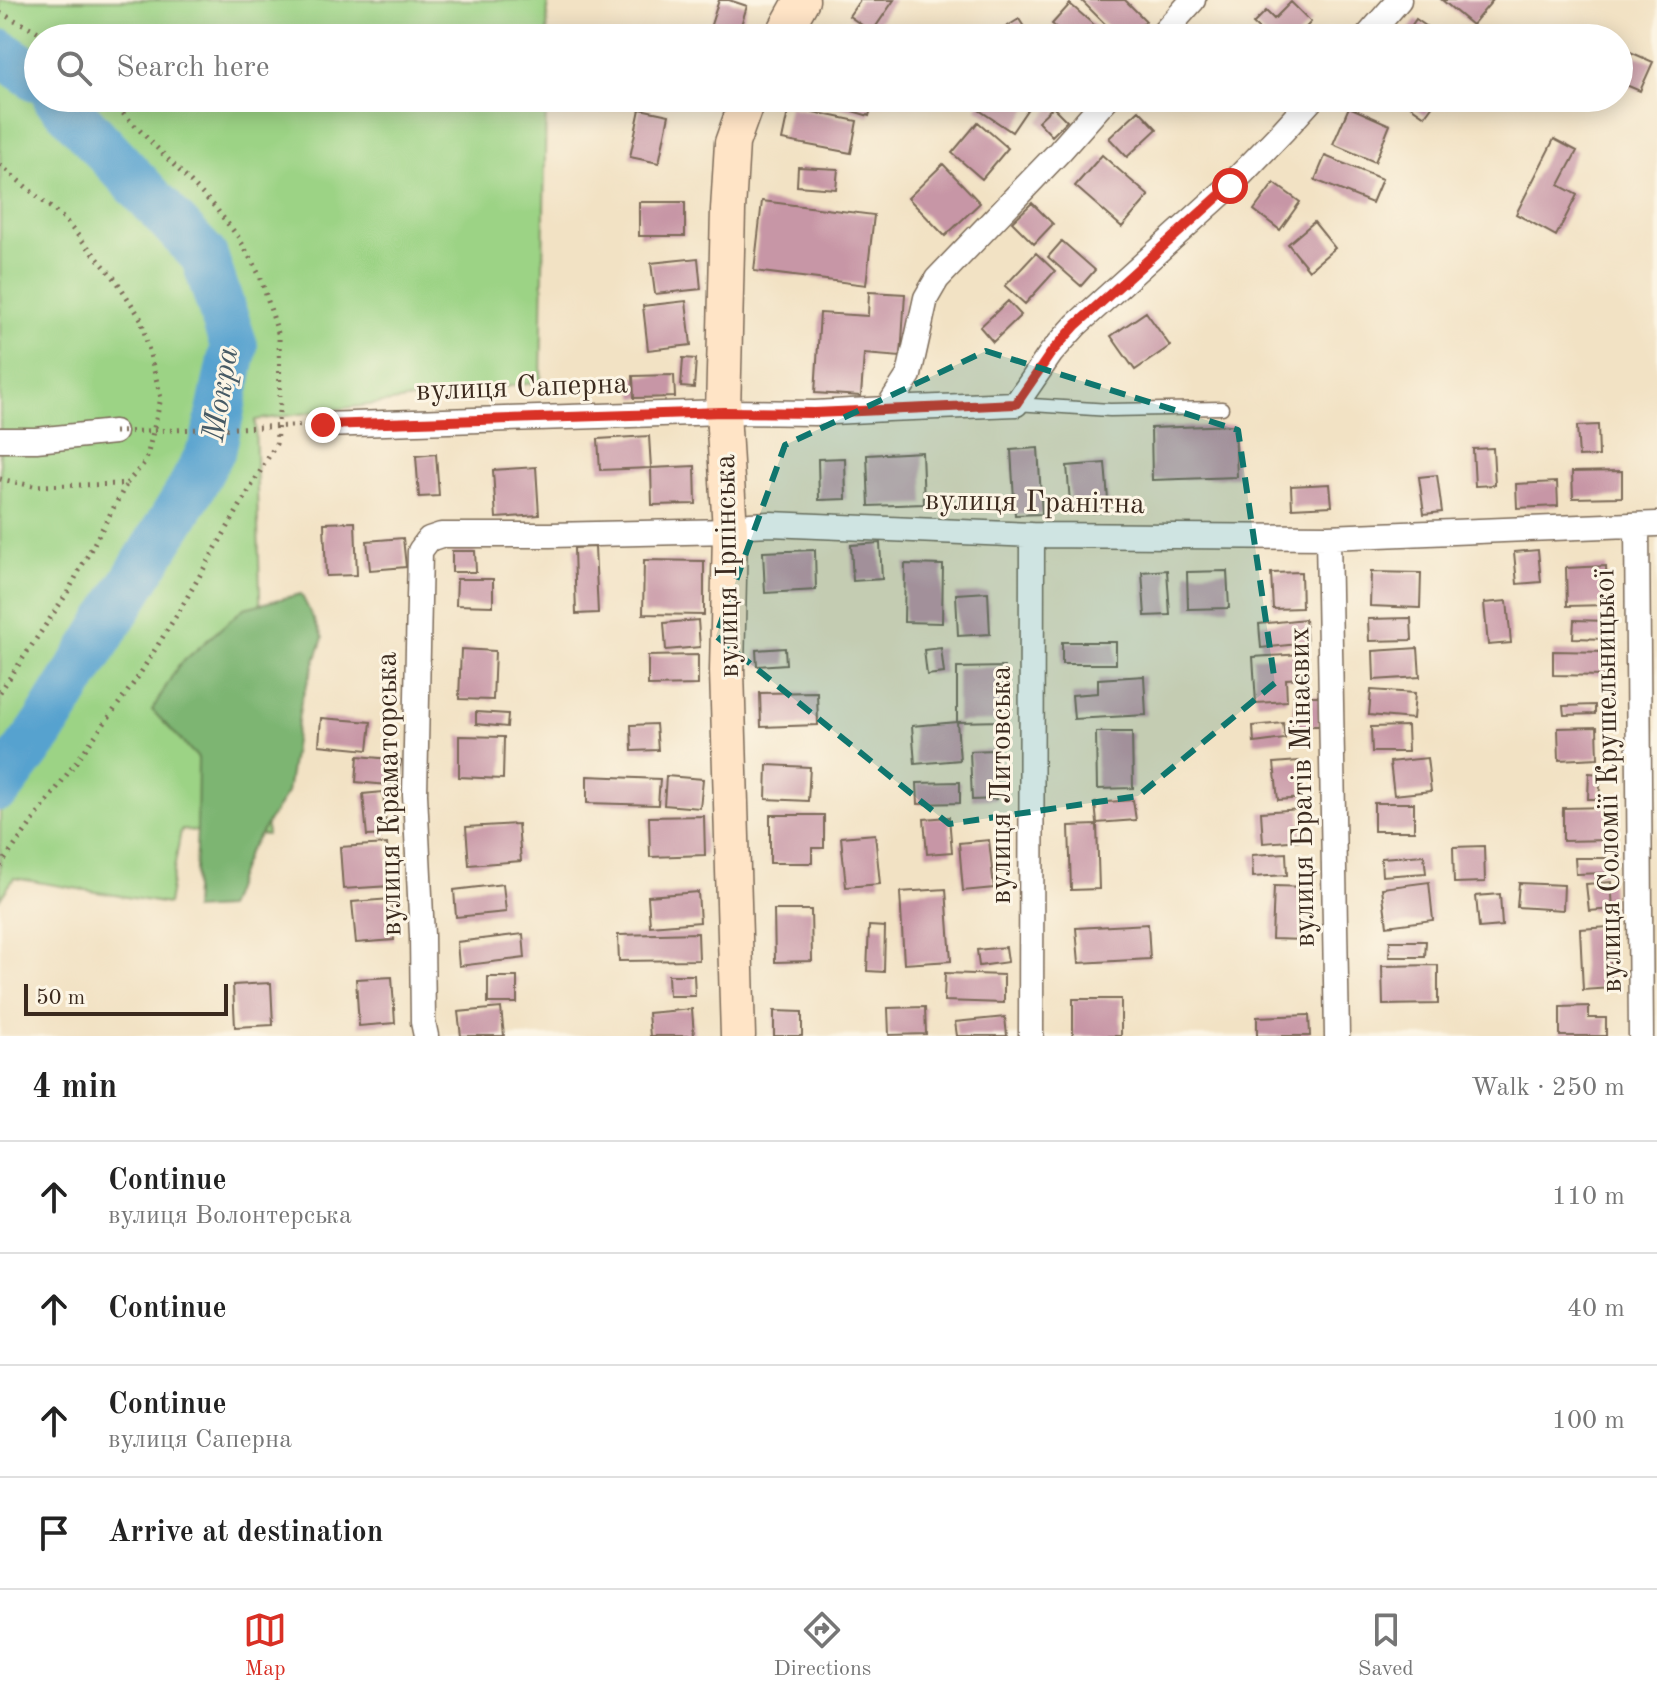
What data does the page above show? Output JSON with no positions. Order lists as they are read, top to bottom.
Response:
{
  "streets": {
    "street": [
      "вулиця Саперна",
      "вулиця Гранітна",
      "вулиця Ірпінська",
      "вулиця Соломії Крушельницької",
      "вулиця Литовська",
      "вулиця Братів Мінаєвих",
      "вулиця Краматорська"
    ]
  },
  "crossings": [
    ["вулиця Саперна", "вулиця Ірпінська"],
    ["вулиця Гранітна", "вулиця Ірпінська"],
    ["вулиця Гранітна", "вулиця Соломії Крушельницької"],
    ["вулиця Гранітна", "вулиця Литовська"],
    ["вулиця Гранітна", "вулиця Братів Мінаєвих"],
    ["вулиця Гранітна", "вулиця Краматорська"]
  ],
  "water": ["Мокра"],
  "scale_bar": "50 m",
  "page": {
    "search": "Search here",
    "scale": "50 m",
    "heading": ["4 min", "Walk · 250 m"],
    "list": [
      ["Continue", "вулиця Волонтерська", "110 m"],
      ["Continue", "40 m"],
      ["Continue", "вулиця Саперна", "100 m"],
      "Arrive at destination"
    ],
    "nav": ["Map", "Directions", "Saved"]
  }
}
